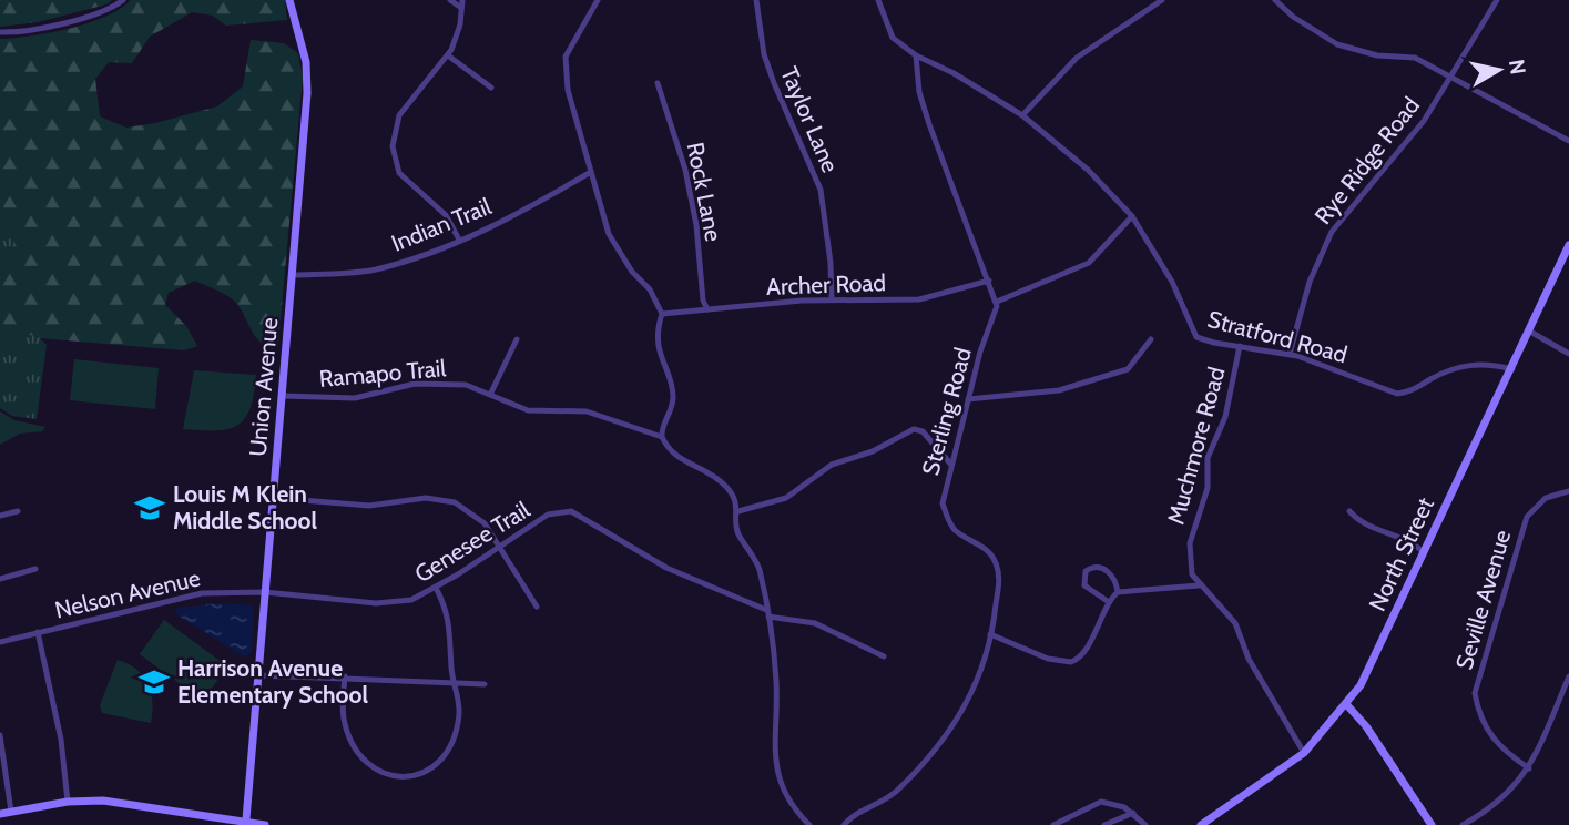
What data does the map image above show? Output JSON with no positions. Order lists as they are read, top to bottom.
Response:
{
  "streets": {
    "main road": ["Union Avenue", "North Street"],
    "street": [
      "Taylor Lane",
      "Rye Ridge Road",
      "Rock Lane",
      "Indian Trail",
      "Archer Road",
      "Stratford Road",
      "Ramapo Trail",
      "Sterling Road",
      "Muchmore Road",
      "Genesee Trail",
      "Nelson Avenue",
      "Seville Avenue"
    ]
  },
  "crossings": [
    ["Taylor Lane", "Archer Road"],
    ["Rye Ridge Road", "Stratford Road"],
    ["Rock Lane", "Archer Road"],
    ["Indian Trail", "Union Avenue"],
    ["Stratford Road", "Muchmore Road"],
    ["Stratford Road", "North Street"],
    ["Ramapo Trail", "Union Avenue"],
    ["Union Avenue", "Genesee Trail"],
    ["Union Avenue", "Nelson Avenue"],
    ["Genesee Trail", "Nelson Avenue"]
  ],
  "places": {
    "school or university": ["Louis M Klein Middle School", "Harrison Avenue Elementary School"]
  },
  "north": "right"
}
